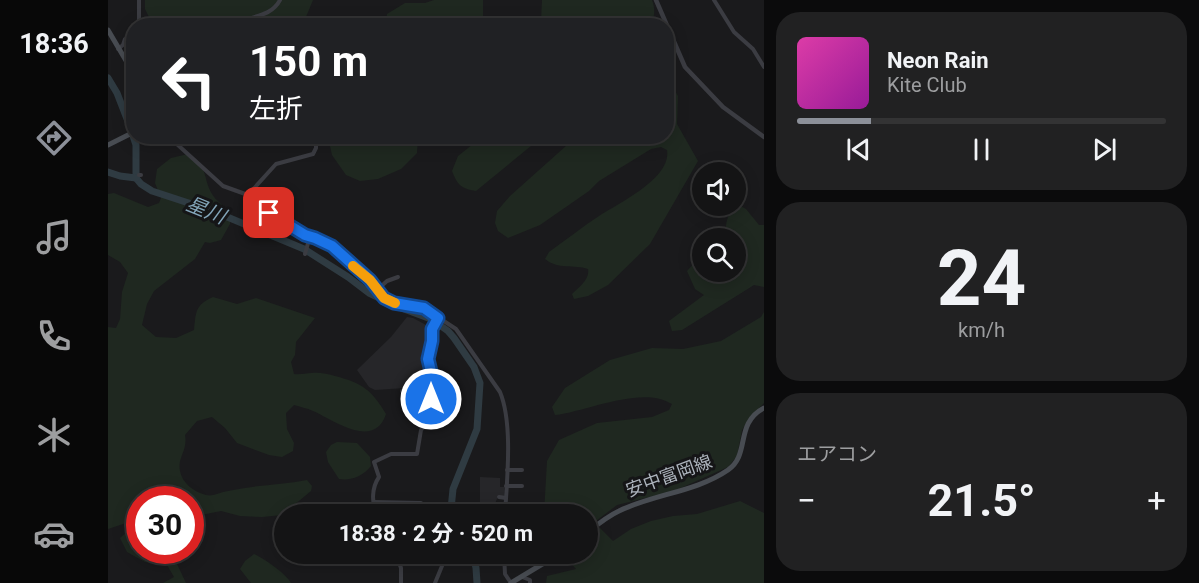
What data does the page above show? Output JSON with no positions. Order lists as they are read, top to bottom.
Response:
{
  "streets": {
    "main road": ["安中富岡線"]
  },
  "water": ["星川"],
  "page": {
    "tabs": "18:36",
    "turn": ["150 m", "左折"],
    "song": ["Neon Rain", "Kite Club"],
    "tile": [
      ["24", "km/h"],
      "エアコン"
    ],
    "heat": ["−", "21.5°", "+"],
    "limit": "30",
    "trip": "18:38 · 2 分 · 520 m"
  }
}
